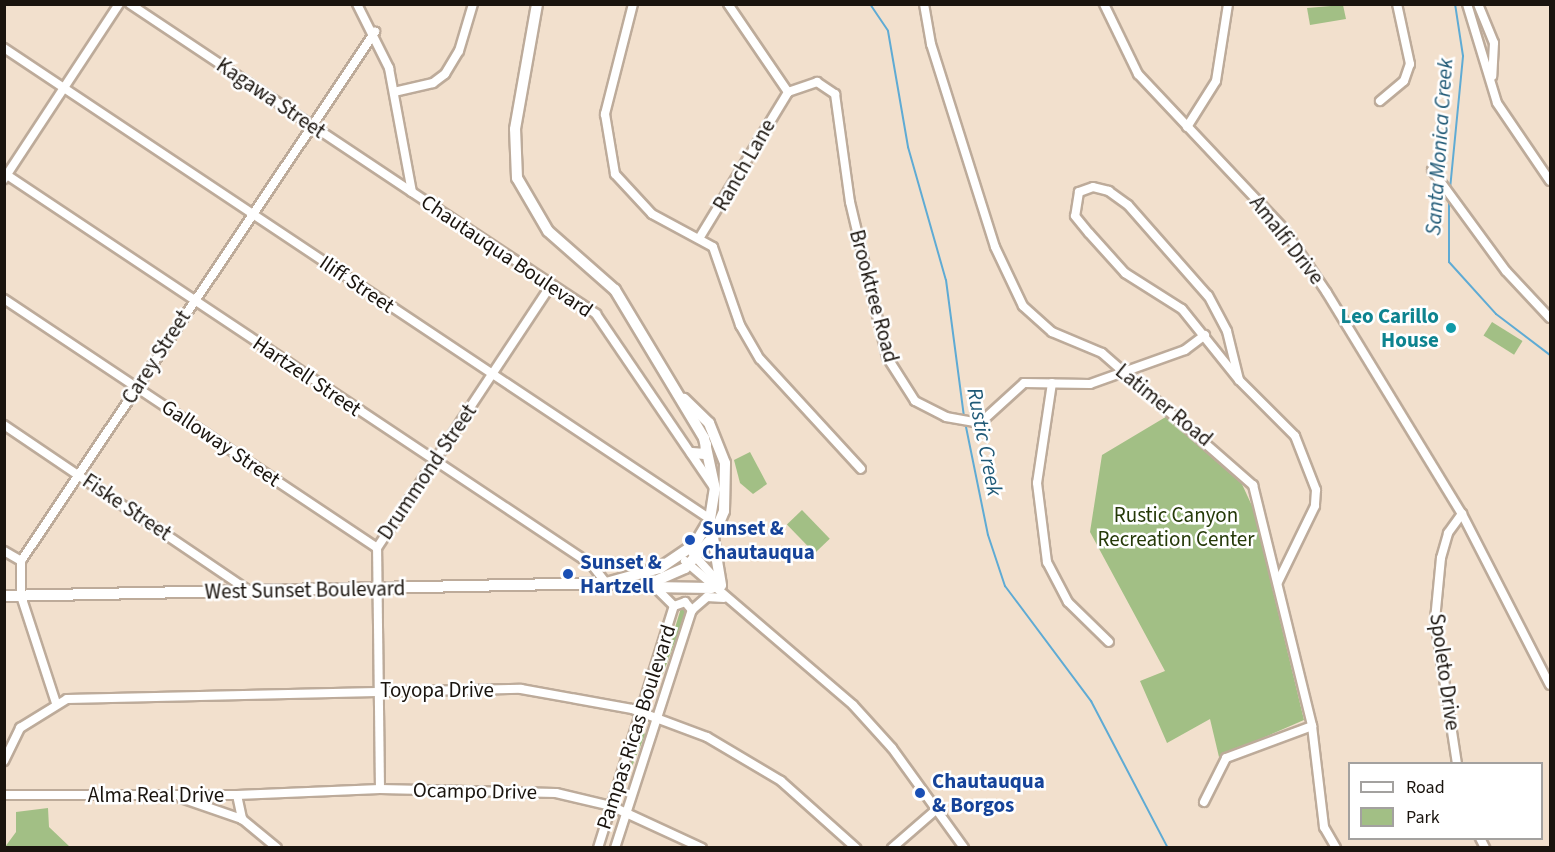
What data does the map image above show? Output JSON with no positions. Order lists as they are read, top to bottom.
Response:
{
  "streets": {
    "main road": ["West Sunset Boulevard"],
    "street": [
      "Kagawa Street",
      "Ranch Lane",
      "Amalfi Drive",
      "Chautauqua Boulevard",
      "Iliff Street",
      "Brooktree Road",
      "Carey Street",
      "Hartzell Street",
      "Latimer Road",
      "Galloway Street",
      "Drummond Street",
      "Fiske Street",
      "Spoleto Drive",
      "Toyopa Drive",
      "Pampas Ricas Boulevard",
      "Ocampo Drive",
      "Alma Real Drive"
    ]
  },
  "crossings": [
    ["Kagawa Street", "Chautauqua Boulevard"],
    ["Kagawa Street", "Carey Street"],
    ["Ranch Lane", "Brooktree Road"],
    ["Amalfi Drive", "Spoleto Drive"],
    ["Chautauqua Boulevard", "Carey Street"],
    ["Chautauqua Boulevard", "Drummond Street"],
    ["Chautauqua Boulevard", "West Sunset Boulevard"],
    ["Iliff Street", "Carey Street"],
    ["Iliff Street", "Drummond Street"],
    ["Iliff Street", "West Sunset Boulevard"],
    ["Brooktree Road", "Latimer Road"],
    ["Carey Street", "Hartzell Street"],
    ["Carey Street", "Galloway Street"],
    ["Carey Street", "Fiske Street"],
    ["Hartzell Street", "Drummond Street"],
    ["Hartzell Street", "West Sunset Boulevard"],
    ["Galloway Street", "Drummond Street"],
    ["Drummond Street", "West Sunset Boulevard"],
    ["Drummond Street", "Toyopa Drive"],
    ["Drummond Street", "Ocampo Drive"],
    ["Fiske Street", "West Sunset Boulevard"],
    ["Toyopa Drive", "Pampas Ricas Boulevard"],
    ["Pampas Ricas Boulevard", "Ocampo Drive"],
    ["Ocampo Drive", "Alma Real Drive"]
  ],
  "water": ["Santa Monica Creek", "Rustic Creek"],
  "parks": ["Rustic Canyon Recreation Center"],
  "places": [
    "Leo Carillo House",
    "Sunset & Chautauqua",
    "Sunset & Hartzell",
    "Chautauqua & Borgos"
  ],
  "legend": ["Road", "Park"]
}
